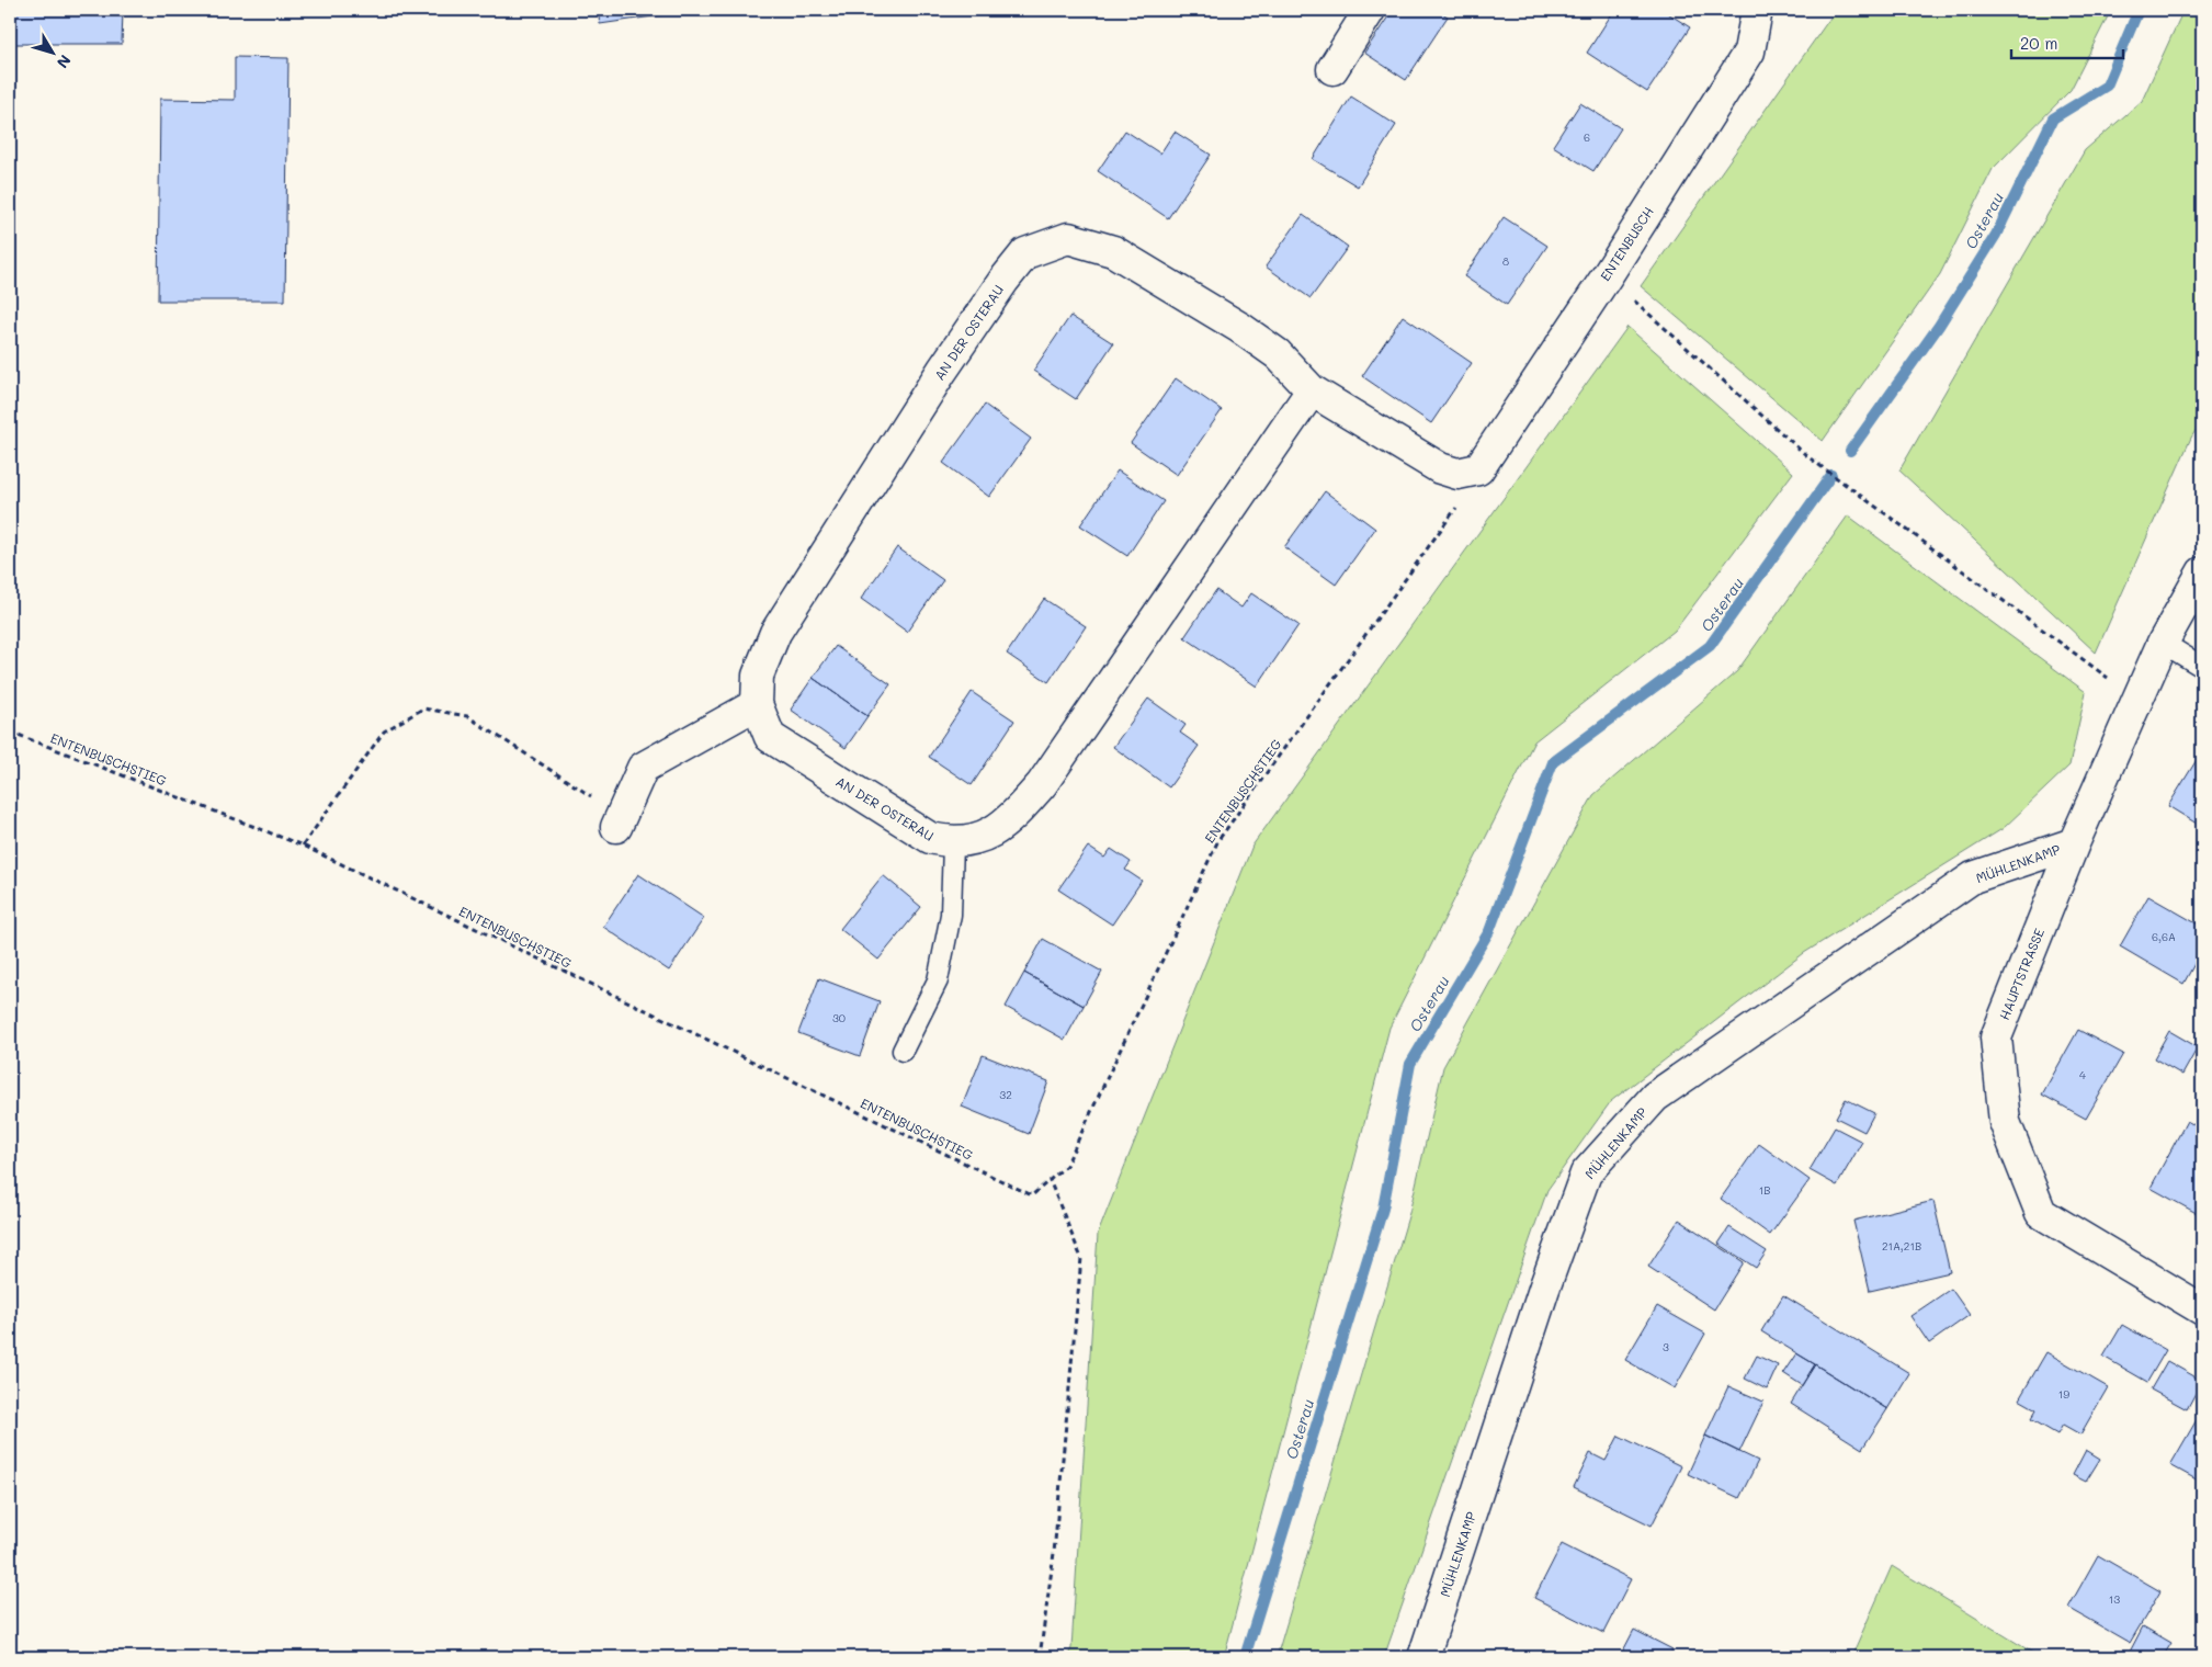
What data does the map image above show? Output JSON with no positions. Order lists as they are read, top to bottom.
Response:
{
  "streets": {
    "street": [
      "ENTENBUSCH",
      "AN DER OSTERAU",
      "MÜHLENKAMP",
      "HAUPTSTRASSE"
    ],
    "path": ["ENTENBUSCHSTIEG"]
  },
  "crossings": [
    ["ENTENBUSCH", "AN DER OSTERAU"],
    ["ENTENBUSCH", "ENTENBUSCHSTIEG"],
    ["AN DER OSTERAU", "ENTENBUSCHSTIEG"],
    ["MÜHLENKAMP", "HAUPTSTRASSE"]
  ],
  "water": ["Osterau"],
  "house_numbers": [
    "6",
    "8",
    "6,6A",
    "30",
    "4",
    "32",
    "1B",
    "21A,21B",
    "3",
    "19",
    "13"
  ],
  "scale_bar": "20 m",
  "north": "bottom right"
}
